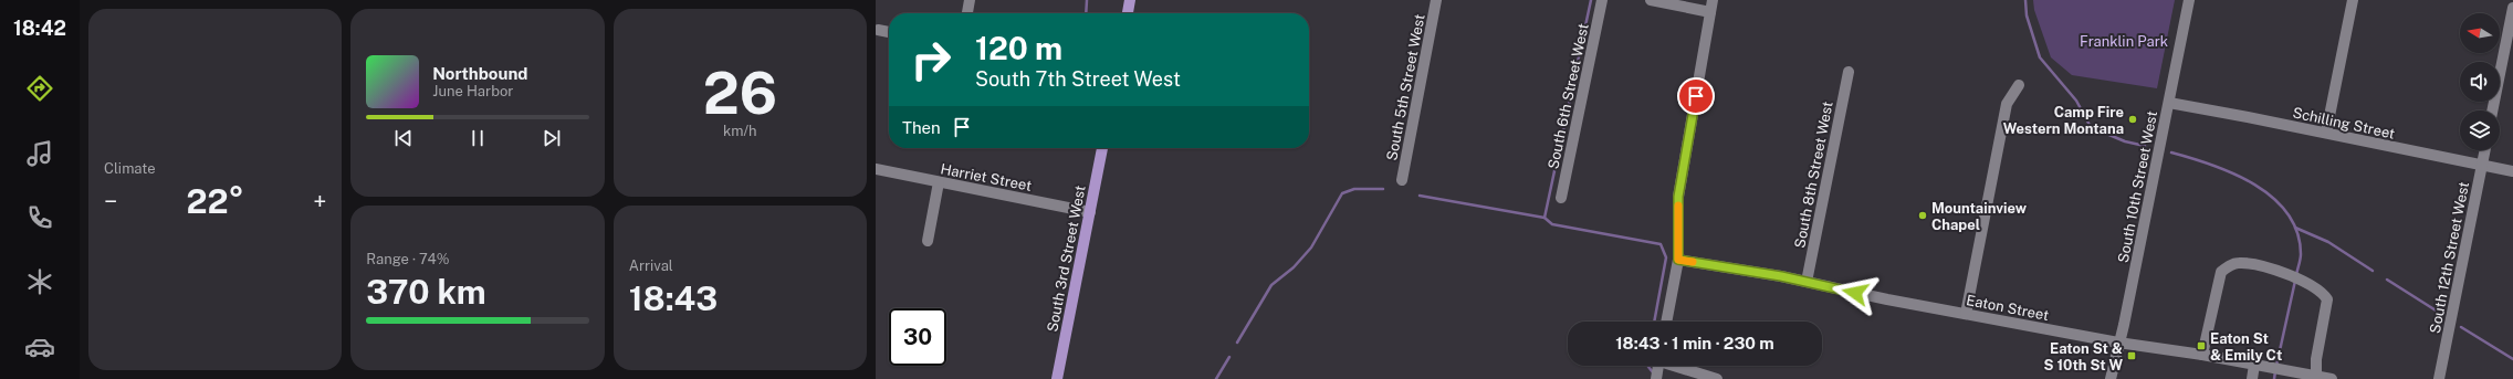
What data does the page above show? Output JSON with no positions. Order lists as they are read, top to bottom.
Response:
{
  "streets": {
    "main road": ["South 3rd Street West"],
    "street": [
      "South 5th Street West",
      "South 6th Street West",
      "Schilling Street",
      "South 8th Street West",
      "Harriet Street",
      "South 10th Street West",
      "South 12th Street West",
      "Eaton Street"
    ]
  },
  "crossings": [
    ["Schilling Street", "South 10th Street West"],
    ["Schilling Street", "South 12th Street West"],
    ["South 8th Street West", "Eaton Street"],
    ["Harriet Street", "South 3rd Street West"],
    ["South 10th Street West", "Eaton Street"]
  ],
  "parks": ["Franklin Park"],
  "places": {
    "other": ["Camp Fire Western Montana", "Mountainview Chapel"],
    "transit": ["Eaton St & Emily Ct", "Eaton St & S 10th St W"]
  },
  "north": "left",
  "page": {
    "tabs": "18:42",
    "tile": [
      "Climate",
      ["26", "km/h"],
      ["Range · 74%", "370 km"],
      ["Arrival", "18:43"]
    ],
    "turn": ["120 m", "South 7th Street West"],
    "song": ["Northbound", "June Harbor"],
    "then": "Then",
    "heat": ["−", "22°", "+"],
    "limit": "30",
    "trip": "18:43 · 1 min · 230 m"
  }
}
